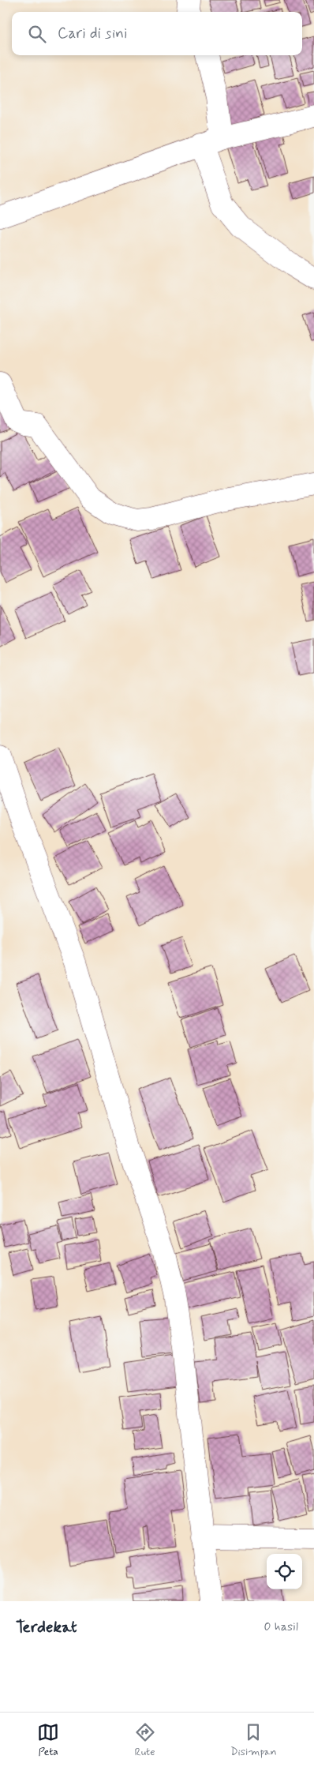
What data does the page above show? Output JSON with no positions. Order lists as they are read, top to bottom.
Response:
{
  "page": {
    "search": "Cari di sini",
    "heading": ["Terdekat", "0 hasil"],
    "nav": ["Peta", "Rute", "Disimpan"]
  }
}
